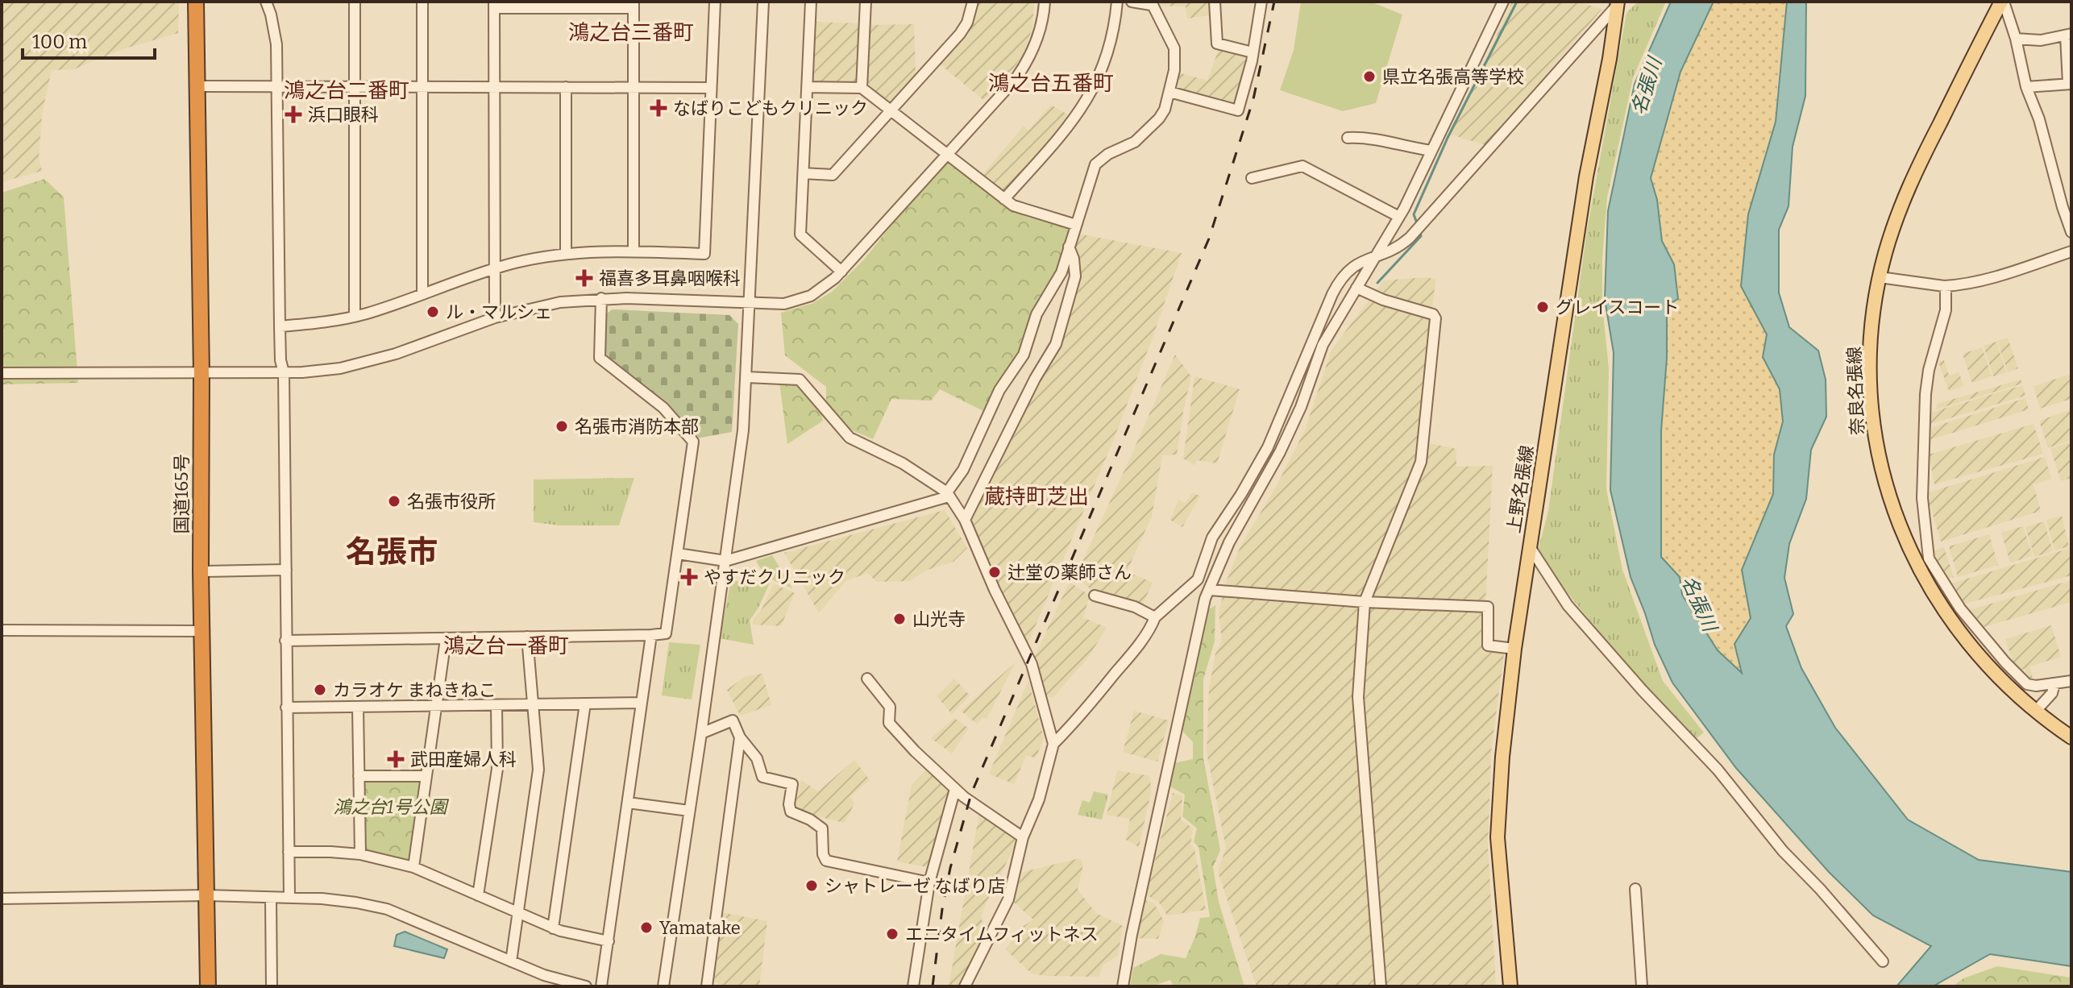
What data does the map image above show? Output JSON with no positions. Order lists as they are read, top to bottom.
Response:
{
  "streets": {
    "highway": ["国道165号"],
    "main road": ["奈良名張線", "上野名張線"]
  },
  "districts": [
    "鴻之台三番町",
    "鴻之台五番町",
    "鴻之台二番町",
    "蔵持町芝出",
    "名張市",
    "鴻之台一番町"
  ],
  "water": ["名張川"],
  "parks": ["鴻之台1号公園"],
  "places": {
    "other": [
      "県立名張高等学校",
      "グレイスコート",
      "ル・マルシェ",
      "名張市消防本部",
      "名張市役所",
      "辻堂の薬師さん",
      "山光寺",
      "カラオケ まねきねこ",
      "シャトレーゼ なばり店",
      "Yamatake",
      "エニタイムフィットネス"
    ],
    "health": [
      "なばりこどもクリニック",
      "浜口眼科",
      "福喜多耳鼻咽喉科",
      "やすだクリニック",
      "武田産婦人科"
    ]
  },
  "scale_bar": "100 m"
}
